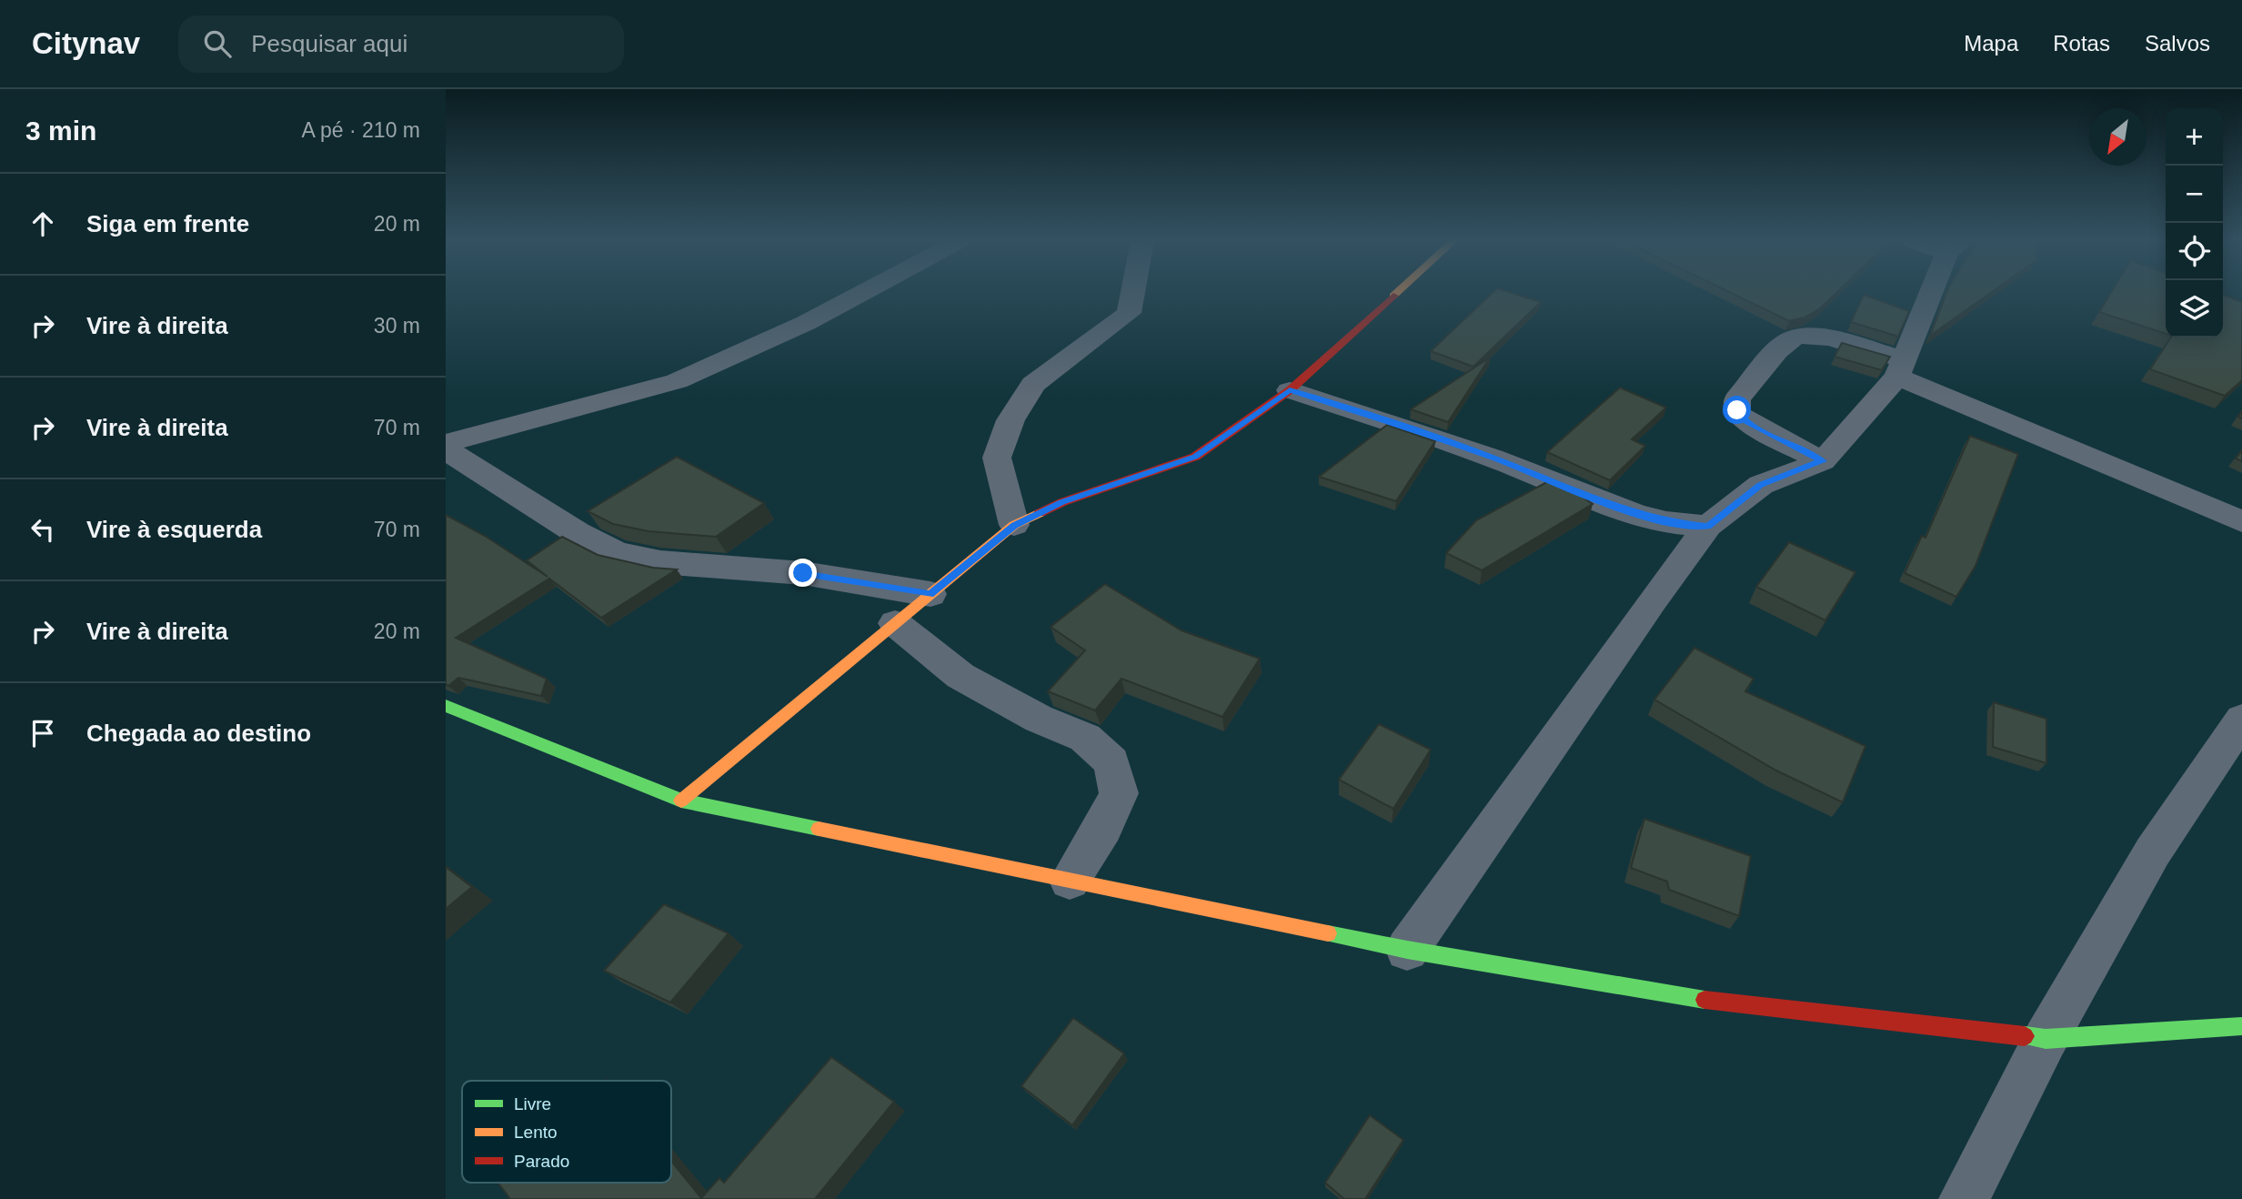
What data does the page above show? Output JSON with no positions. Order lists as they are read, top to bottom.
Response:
{
  "legend": ["Livre", "Lento", "Parado"],
  "north": "bottom left",
  "page": {
    "header": "Citynav",
    "search": "Pesquisar aqui",
    "nav": ["Mapa", "Rotas", "Salvos"],
    "heading": ["3 min", "A pé · 210 m"],
    "map_buttons": ["+", "−"],
    "list": [
      ["Siga em frente", "20 m"],
      ["Vire à direita", "30 m"],
      ["Vire à direita", "70 m"],
      ["Vire à esquerda", "70 m"],
      ["Vire à direita", "20 m"],
      "Chegada ao destino"
    ]
  }
}
